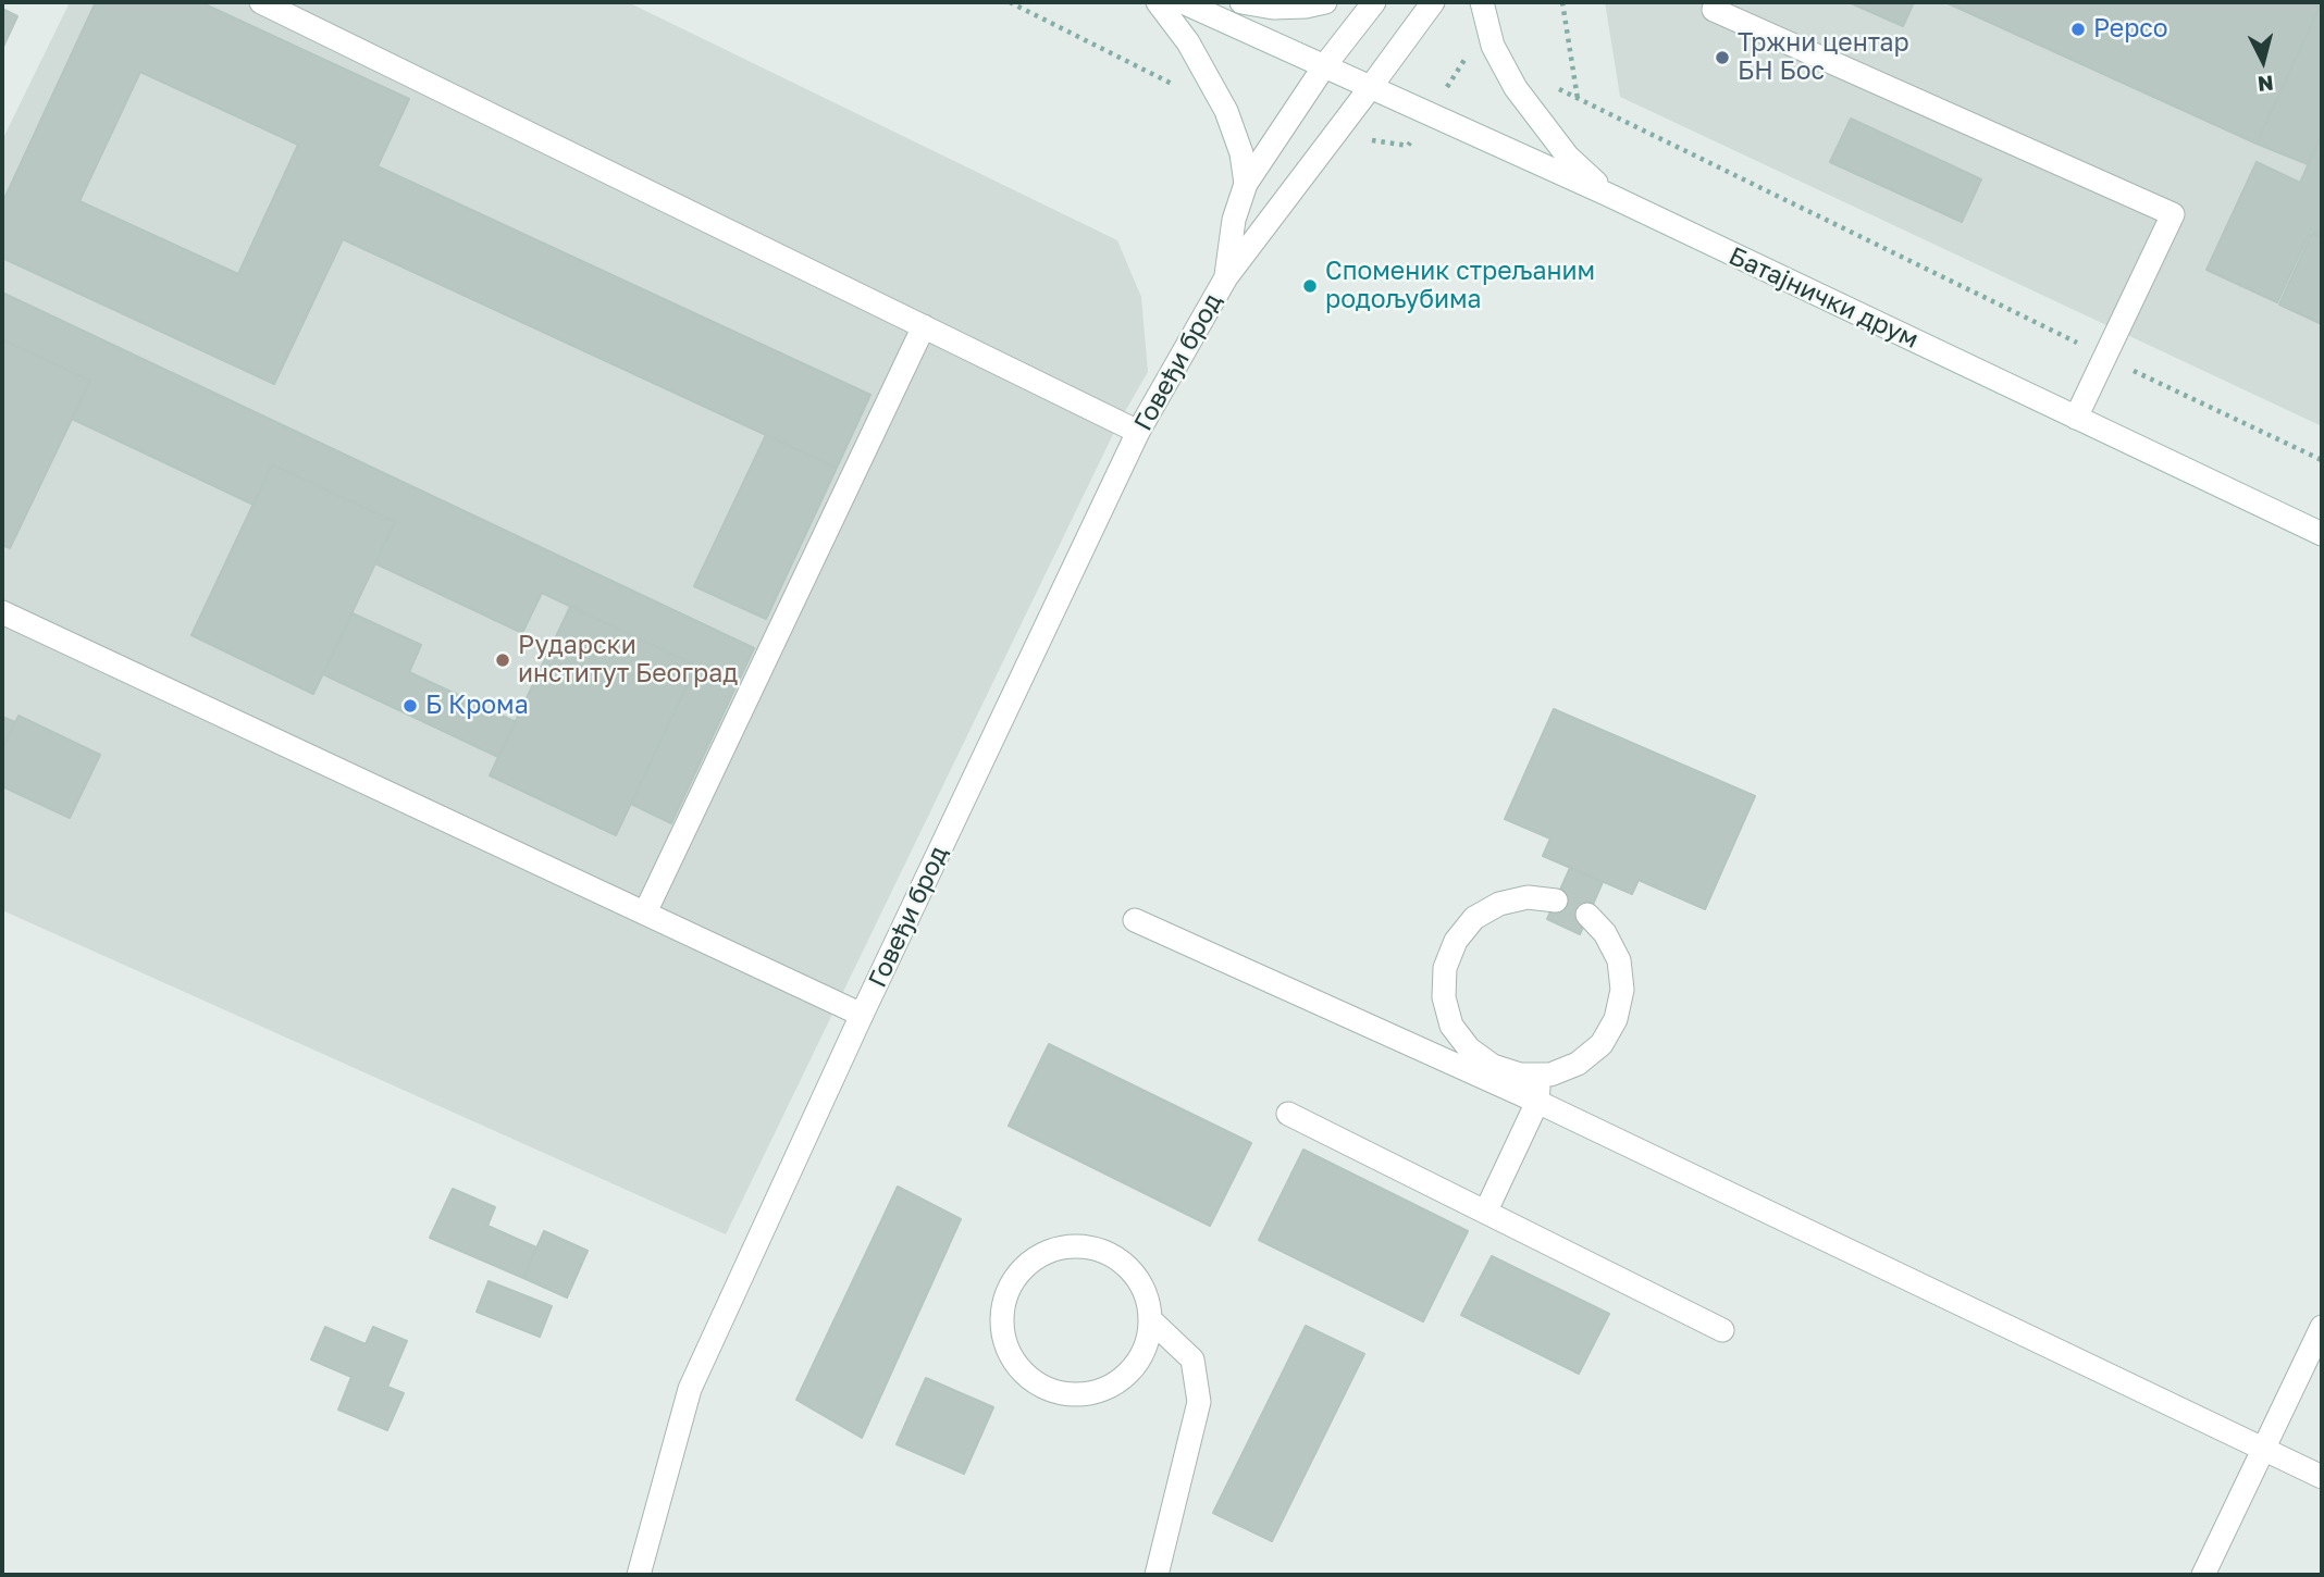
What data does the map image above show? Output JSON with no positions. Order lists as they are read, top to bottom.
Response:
{
  "streets": {
    "street": ["Батајнички друм", "Говеђи брод"]
  },
  "places": [
    "Pepco",
    "Тржни центар БН Бос",
    "Споменик стрељаним родољубима",
    "Рударски институт Београд",
    "Б Крома"
  ],
  "north": "bottom"
}
